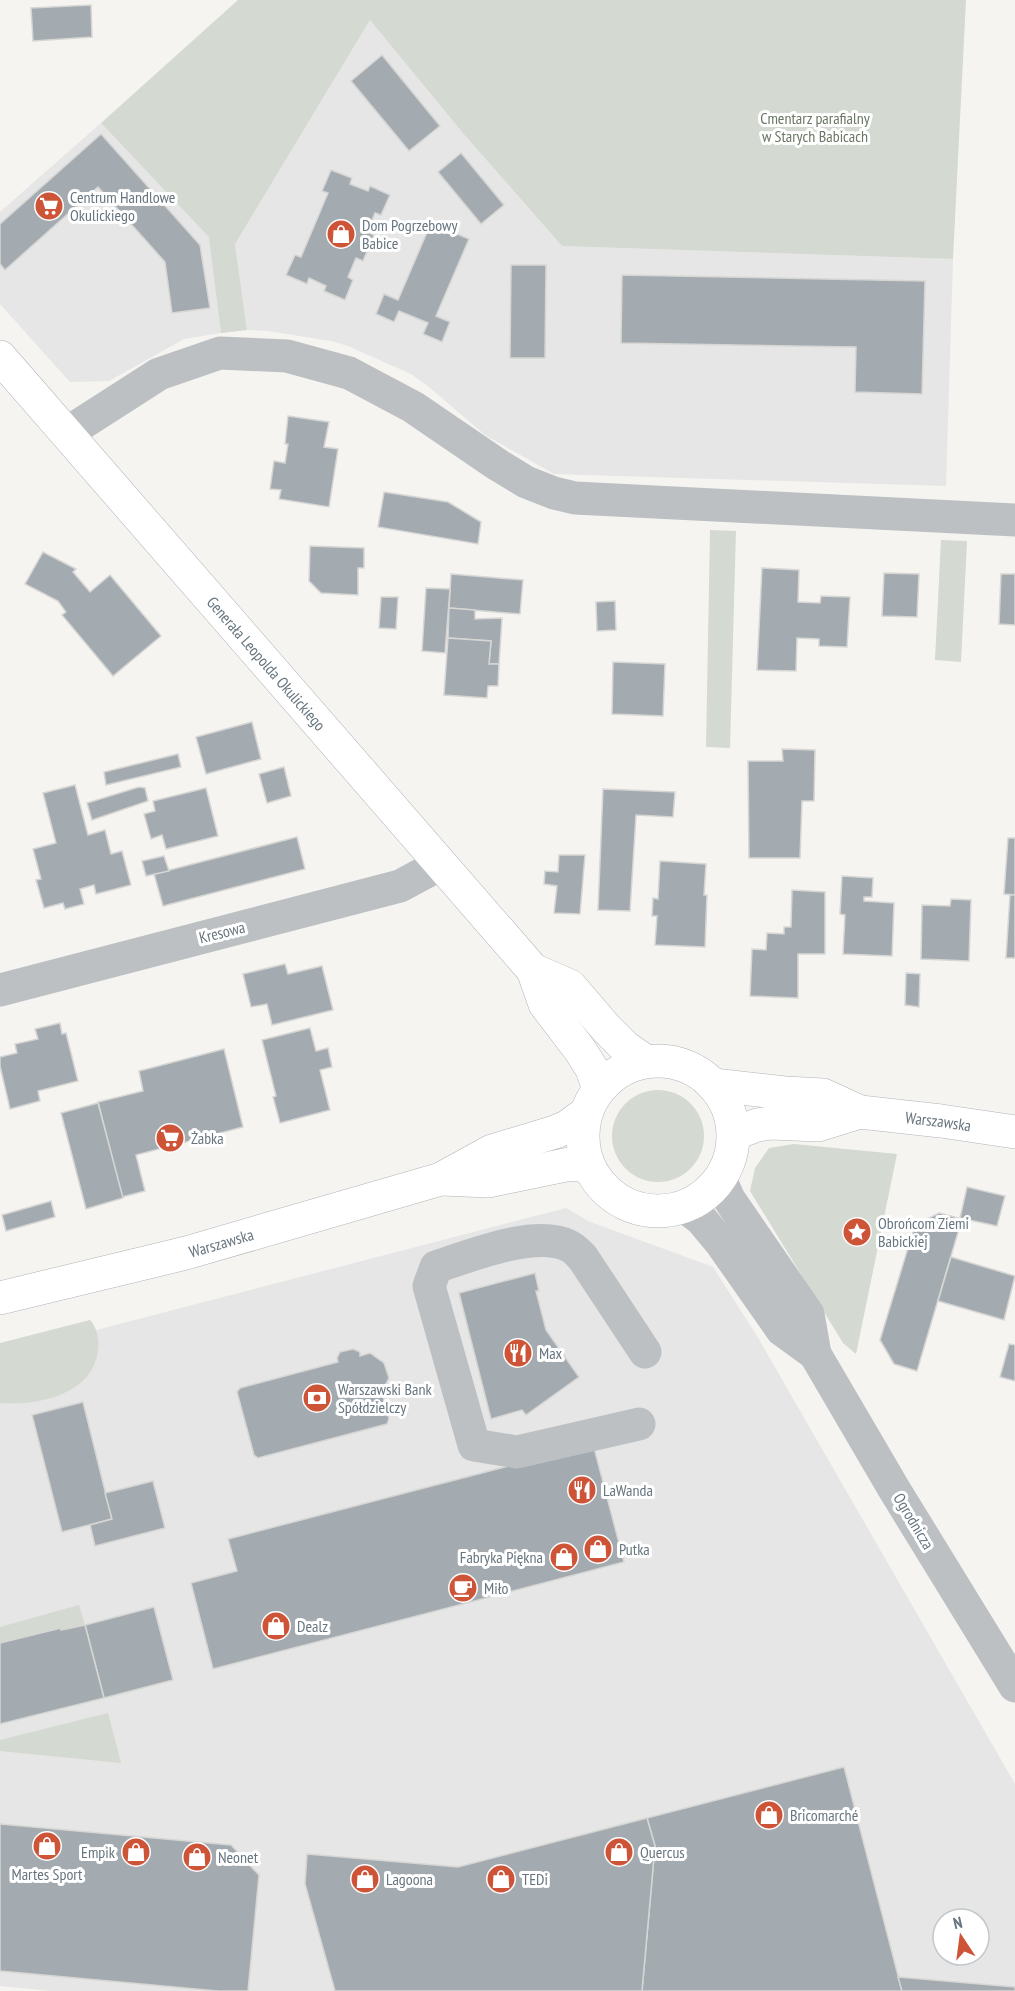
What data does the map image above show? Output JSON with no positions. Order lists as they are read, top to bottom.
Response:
{
  "streets": {
    "main road": ["Generała Leopolda Okulickiego", "Warszawska"],
    "street": ["Kresowa", "Ogrodnicza"]
  },
  "crossings": [
    ["Generała Leopolda Okulickiego", "Kresowa"],
    ["Generała Leopolda Okulickiego", "Warszawska"],
    ["Generała Leopolda Okulickiego", "Ogrodnicza"],
    ["Warszawska", "Ogrodnicza"]
  ],
  "parks": ["Cmentarz parafialny w Starych Babicach"],
  "places": {
    "supermarket": ["Centrum Handlowe Okulickiego", "Żabka"],
    "shop": [
      "Dom Pogrzebowy Babice",
      "Putka",
      "Fabryka Piękna",
      "Dealz",
      "Bricomarché",
      "Martes Sport",
      "Empik",
      "Quercus",
      "Neonet",
      "Lagoona",
      "TEDi"
    ],
    "place": ["Obrońcom Ziemi Babickiej"],
    "restaurant": ["Max", "LaWanda"],
    "bank": ["Warszawski Bank Spółdzielczy"],
    "cafe": ["Miło"]
  },
  "north": "top"
}
